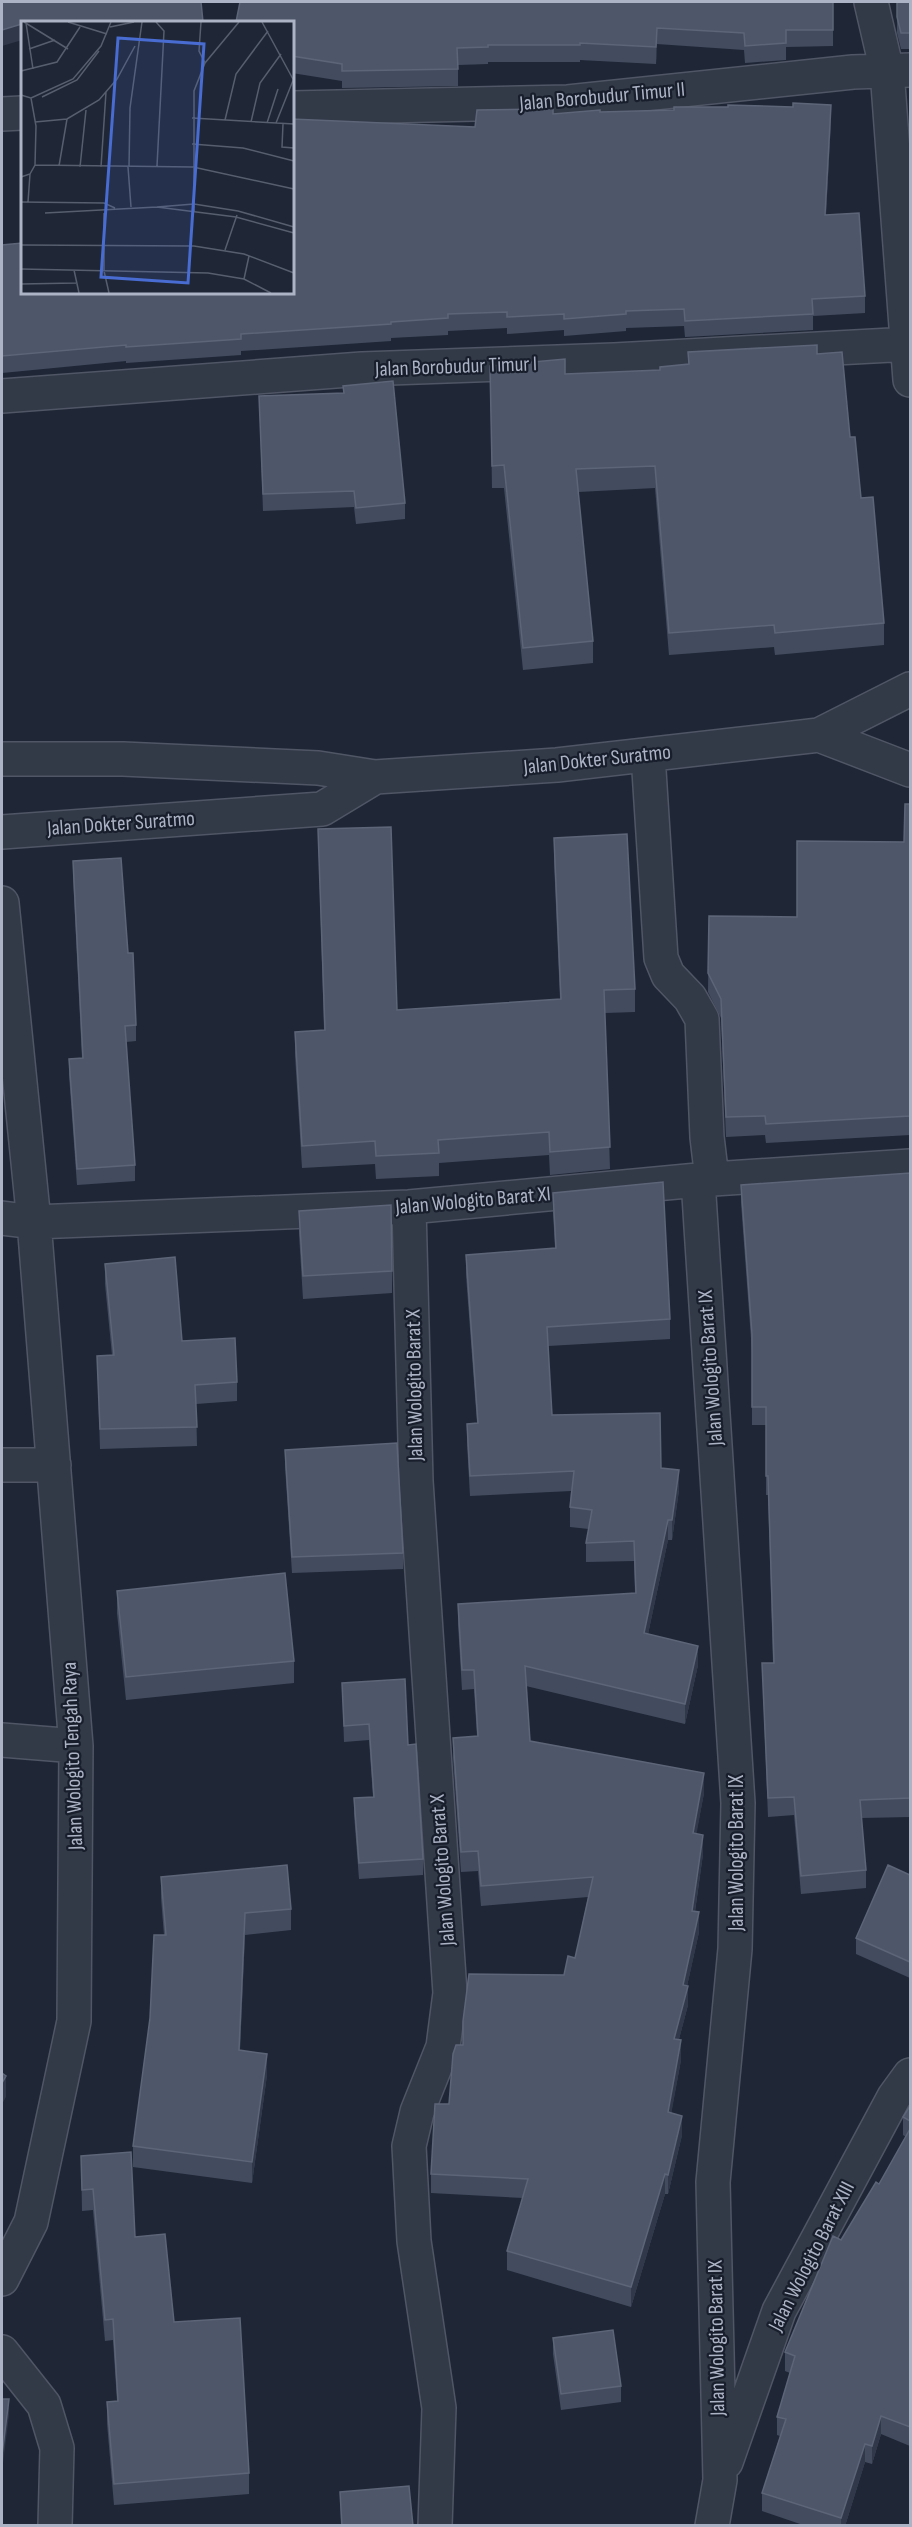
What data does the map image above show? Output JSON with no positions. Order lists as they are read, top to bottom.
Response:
{
  "streets": {
    "street": [
      "Jalan Borobudur Timur II",
      "Jalan Borobudur Timur I",
      "Jalan Dokter Suratmo",
      "Jalan Wologito Barat XI",
      "Jalan Wologito Barat IX",
      "Jalan Wologito Barat X",
      "Jalan Wologito Tengah Raya",
      "Jalan Wologito Barat XIII"
    ]
  },
  "crossings": [
    ["Jalan Dokter Suratmo", "Jalan Wologito Barat IX"],
    ["Jalan Wologito Barat XI", "Jalan Wologito Barat IX"],
    ["Jalan Wologito Barat XI", "Jalan Wologito Barat X"],
    ["Jalan Wologito Barat XI", "Jalan Wologito Tengah Raya"],
    ["Jalan Wologito Barat IX", "Jalan Wologito Barat XIII"]
  ]
}
